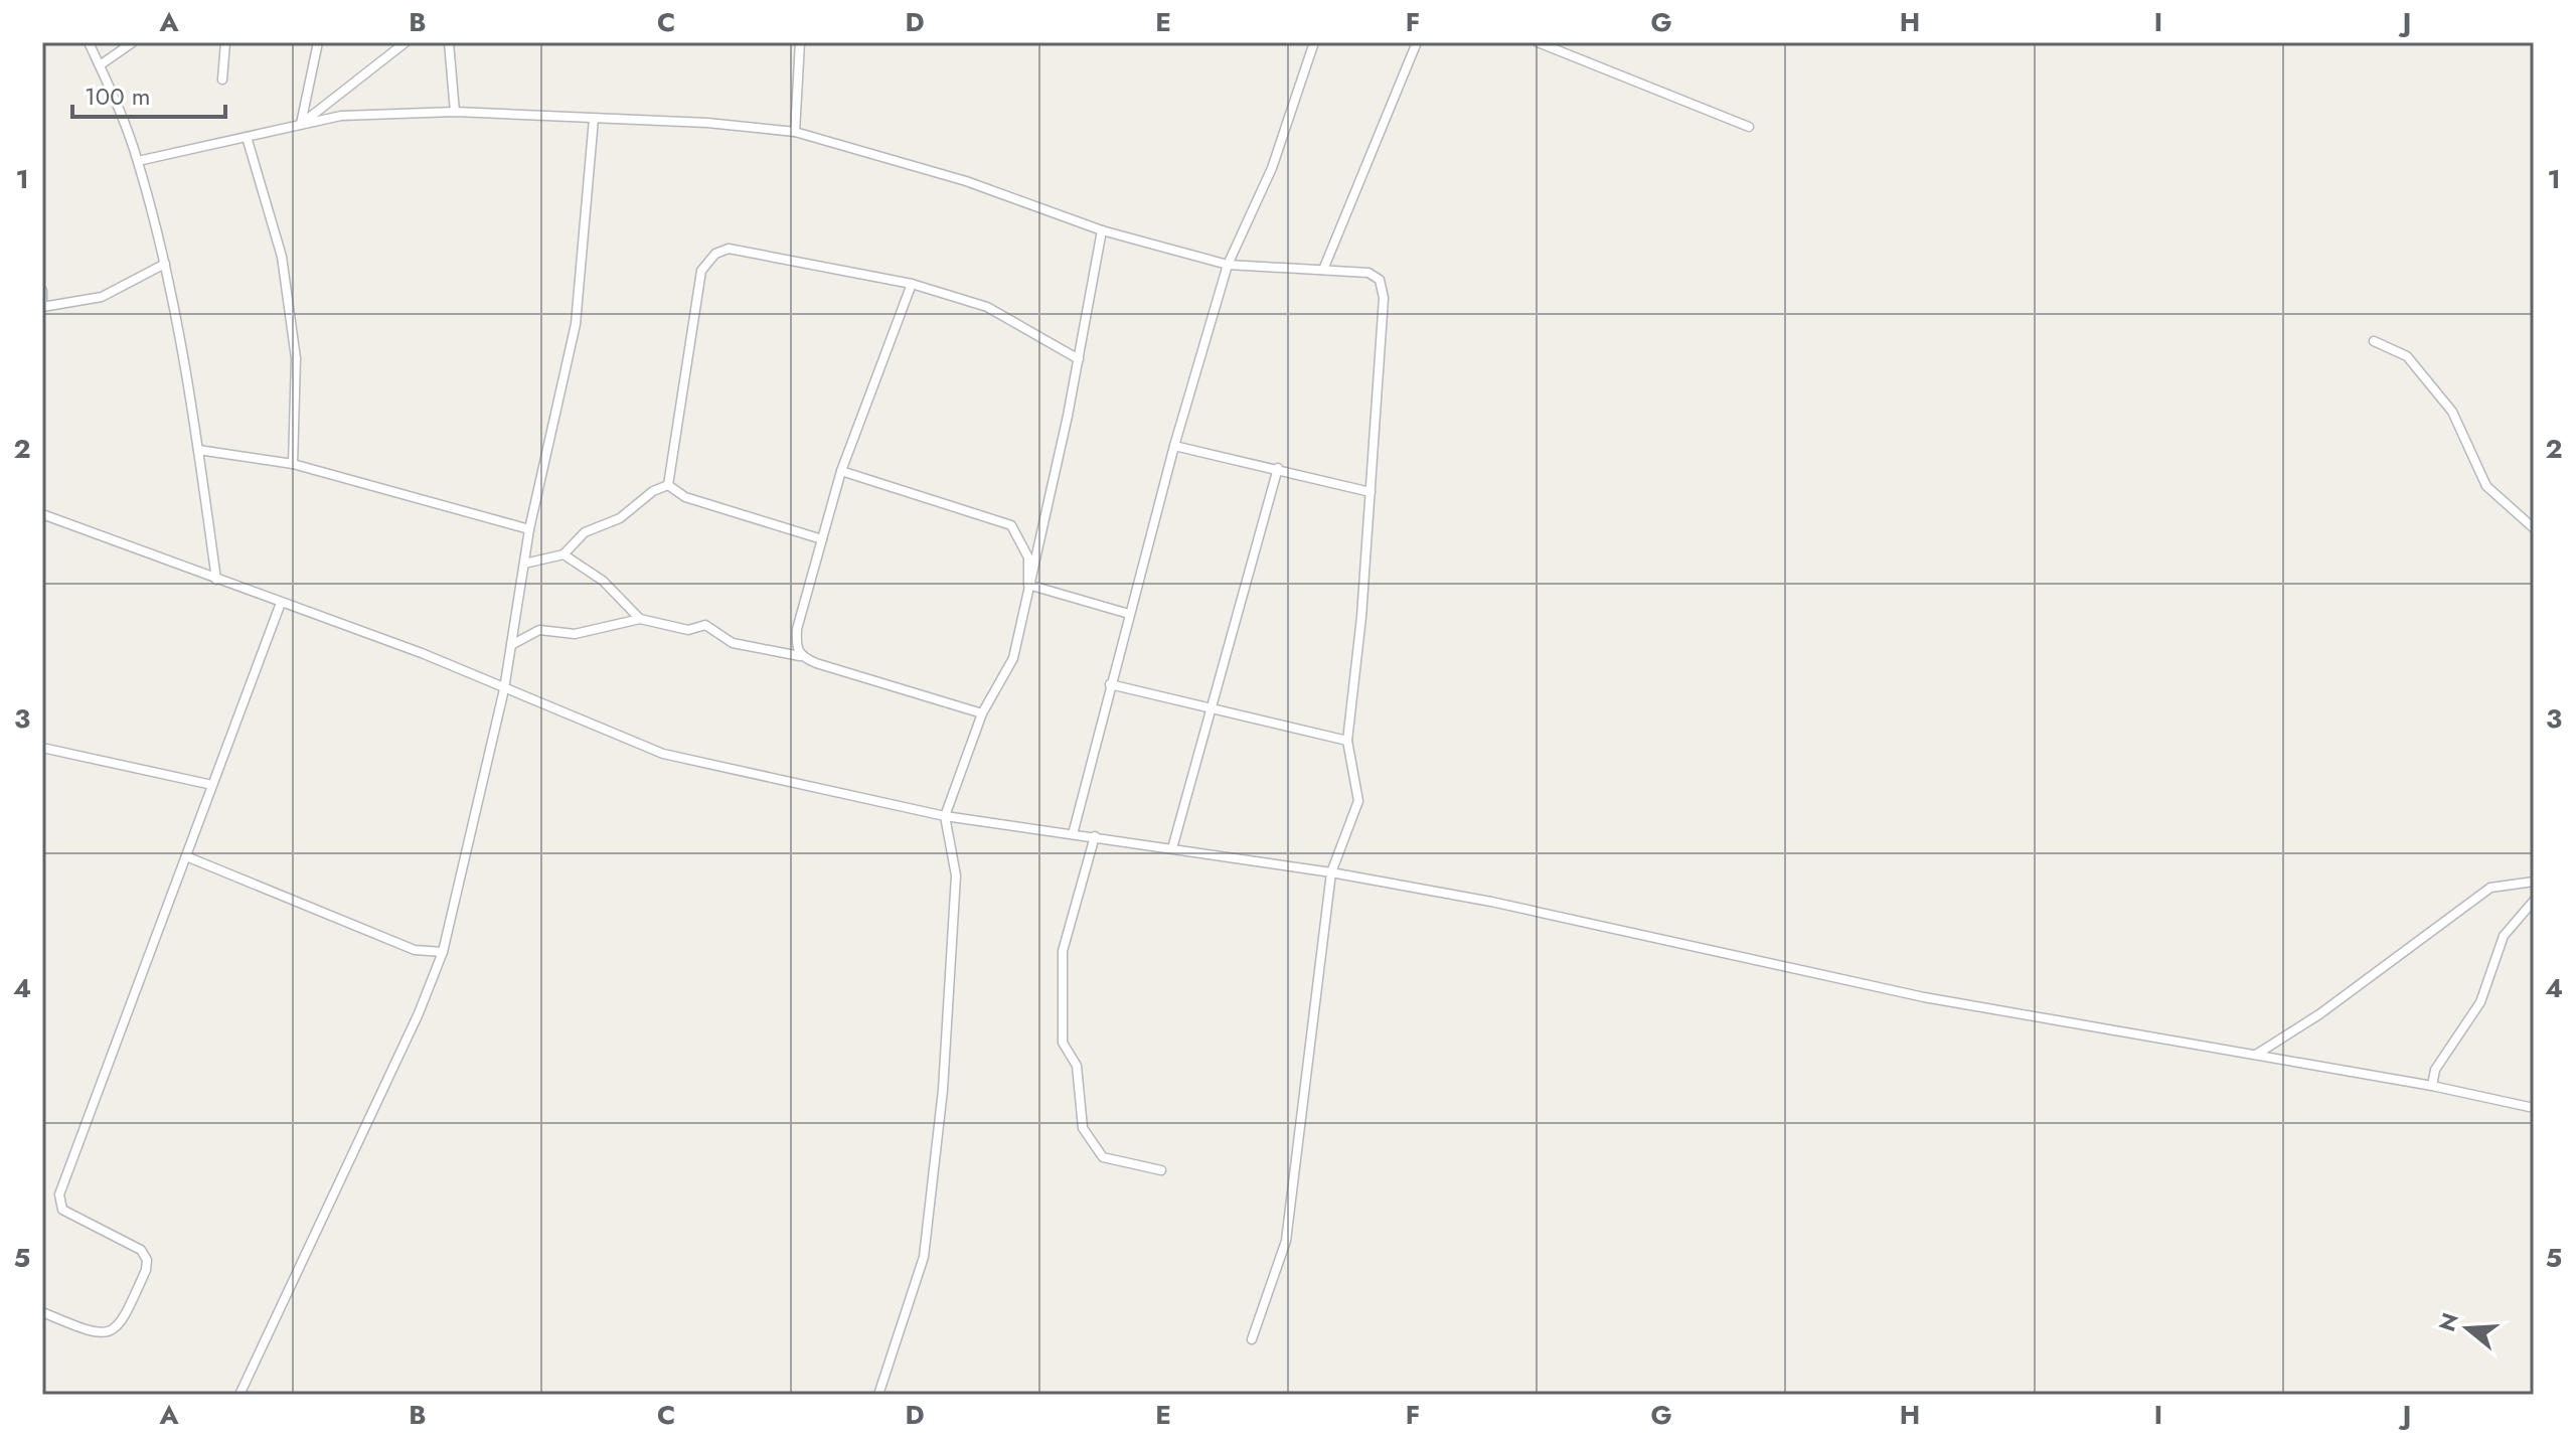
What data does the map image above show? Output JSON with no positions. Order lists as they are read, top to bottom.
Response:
{
  "scale_bar": "100 m",
  "north": "left",
  "grid": {
    "columns": [
      "A",
      "B",
      "C",
      "D",
      "E",
      "F",
      "G",
      "H",
      "I",
      "J"
    ],
    "rows": [
      "1",
      "2",
      "3",
      "4",
      "5"
    ]
  }
}
